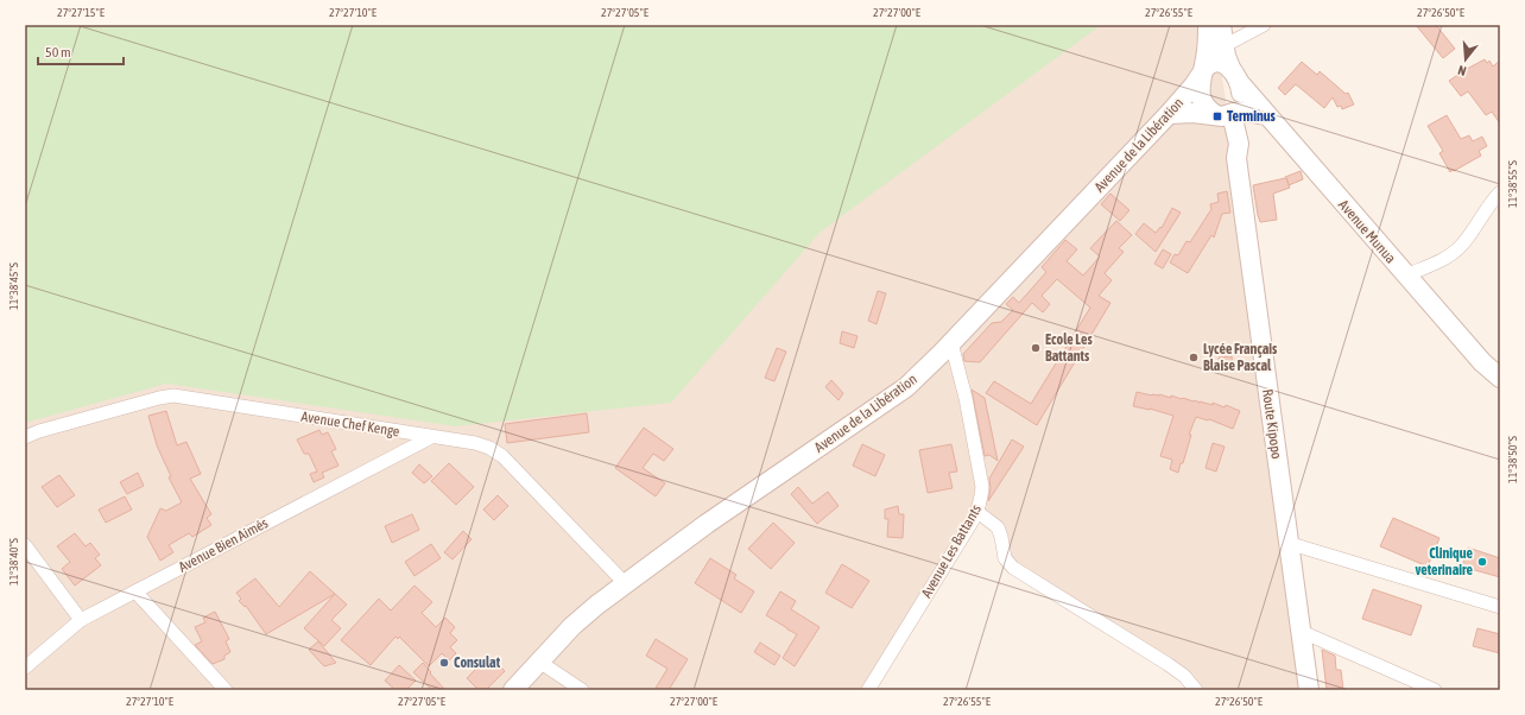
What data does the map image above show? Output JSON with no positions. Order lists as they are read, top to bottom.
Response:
{
  "streets": {
    "main road": ["Avenue de la Libération", "Avenue Munua", "Route Kipopo"],
    "street": ["Avenue Chef Kenge", "Avenue Bien Aimés", "Avenue Les Battants"]
  },
  "crossings": [
    ["Avenue de la Libération", "Avenue Munua"],
    ["Avenue de la Libération", "Avenue Chef Kenge"],
    ["Avenue de la Libération", "Route Kipopo"],
    ["Avenue de la Libération", "Avenue Les Battants"],
    ["Avenue Munua", "Route Kipopo"],
    ["Avenue Chef Kenge", "Avenue Bien Aimés"]
  ],
  "places": {
    "transit": ["Terminus"],
    "other": [
      "Ecole Les Battants",
      "Lycée Français Blaise Pascal",
      "Clinique veterinaire",
      "Consulat"
    ]
  },
  "scale_bar": "50 m",
  "north": "bottom",
  "coordinates": [
    "27°27'15\"E",
    "27°27'10\"E",
    "27°27'05\"E",
    "27°27'00\"E",
    "27°26'55\"E",
    "27°26'50\"E",
    "11°38'55\"S",
    "11°38'45\"S",
    "11°38'50\"S",
    "11°38'40\"S"
  ]
}
